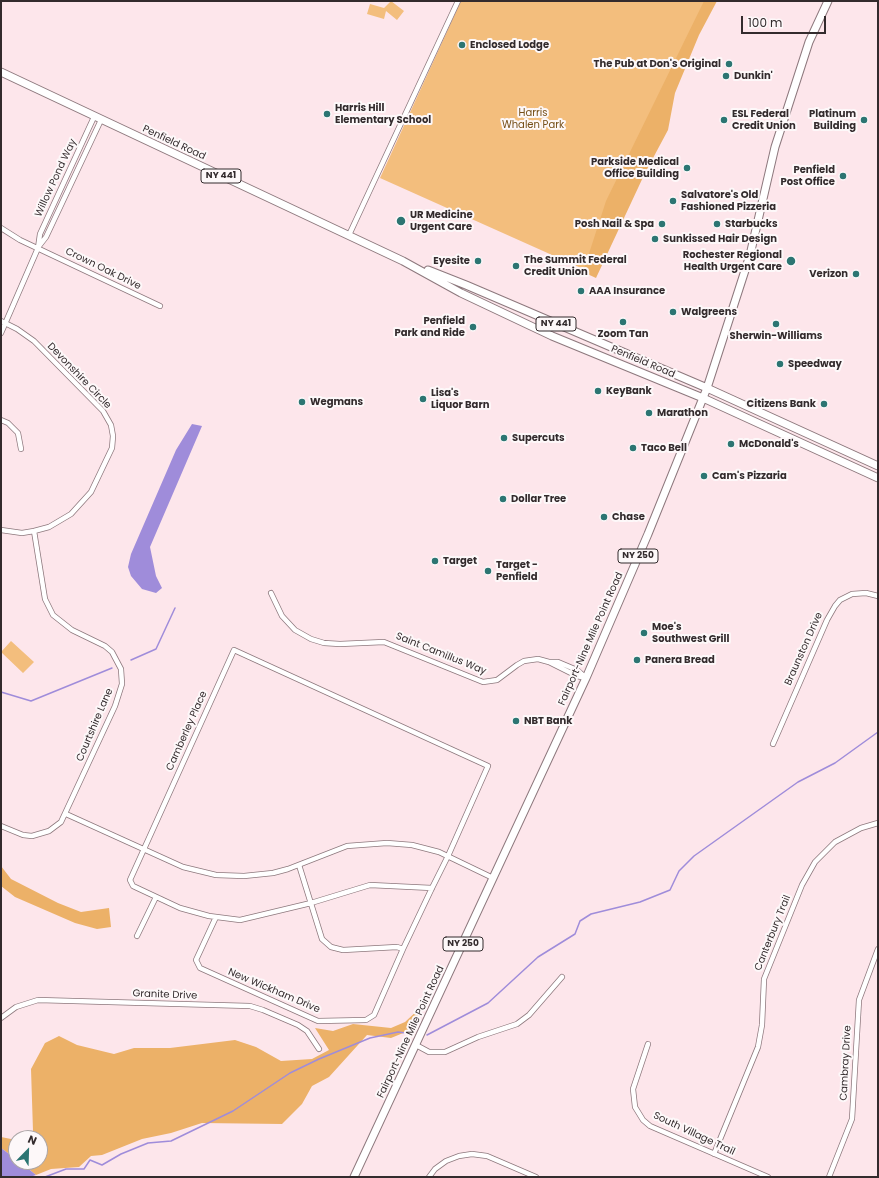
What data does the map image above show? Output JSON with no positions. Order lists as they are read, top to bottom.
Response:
{
  "streets": {
    "main road": [
      "Penfield Road",
      "NY 441",
      "NY 250",
      "Fairport-Nine Mile Point Road"
    ],
    "street": [
      "Willow Pond Way",
      "Crown Oak Drive",
      "Devonshire Circle",
      "Braunston Drive",
      "Saint Camillus Way",
      "Courtshire Lane",
      "Camberley Place",
      "Canterbury Trail",
      "New Wickham Drive",
      "Granite Drive",
      "Cambray Drive",
      "South Village Trail"
    ]
  },
  "crossings": [
    ["Penfield Road", "Willow Pond Way"],
    ["Penfield Road", "Fairport-Nine Mile Point Road"],
    ["Willow Pond Way", "Crown Oak Drive"],
    ["Willow Pond Way", "Devonshire Circle"],
    ["Devonshire Circle", "Courtshire Lane"],
    ["Fairport-Nine Mile Point Road", "Saint Camillus Way"],
    ["Camberley Place", "New Wickham Drive"],
    ["Canterbury Trail", "South Village Trail"]
  ],
  "parks": ["Harris Whalen Park"],
  "places": [
    "Enclosed Lodge",
    "The Pub at Don's Original",
    "Dunkin'",
    "Harris Hill Elementary School",
    "ESL Federal Credit Union",
    "Platinum Building",
    "Parkside Medical Office Building",
    "Penfield Post Office",
    "Salvatore's Old Fashioned Pizzeria",
    "UR Medicine Urgent Care",
    "Posh Nail & Spa",
    "Starbucks",
    "Sunkissed Hair Design",
    "Eyesite",
    "Rochester Regional Health Urgent Care",
    "The Summit Federal Credit Union",
    "Verizon",
    "AAA Insurance",
    "Walgreens",
    "Zoom Tan",
    "Sherwin-Williams",
    "Penfield Park and Ride",
    "Speedway",
    "KeyBank",
    "Lisa's Liquor Barn",
    "Wegmans",
    "Citizens Bank",
    "Marathon",
    "Supercuts",
    "McDonald's",
    "Taco Bell",
    "Cam's Pizzaria",
    "Dollar Tree",
    "Chase",
    "Target",
    "Target - Penfield",
    "Moe's Southwest Grill",
    "Panera Bread",
    "NBT Bank"
  ],
  "scale_bar": "100 m",
  "north": "top right"
}
